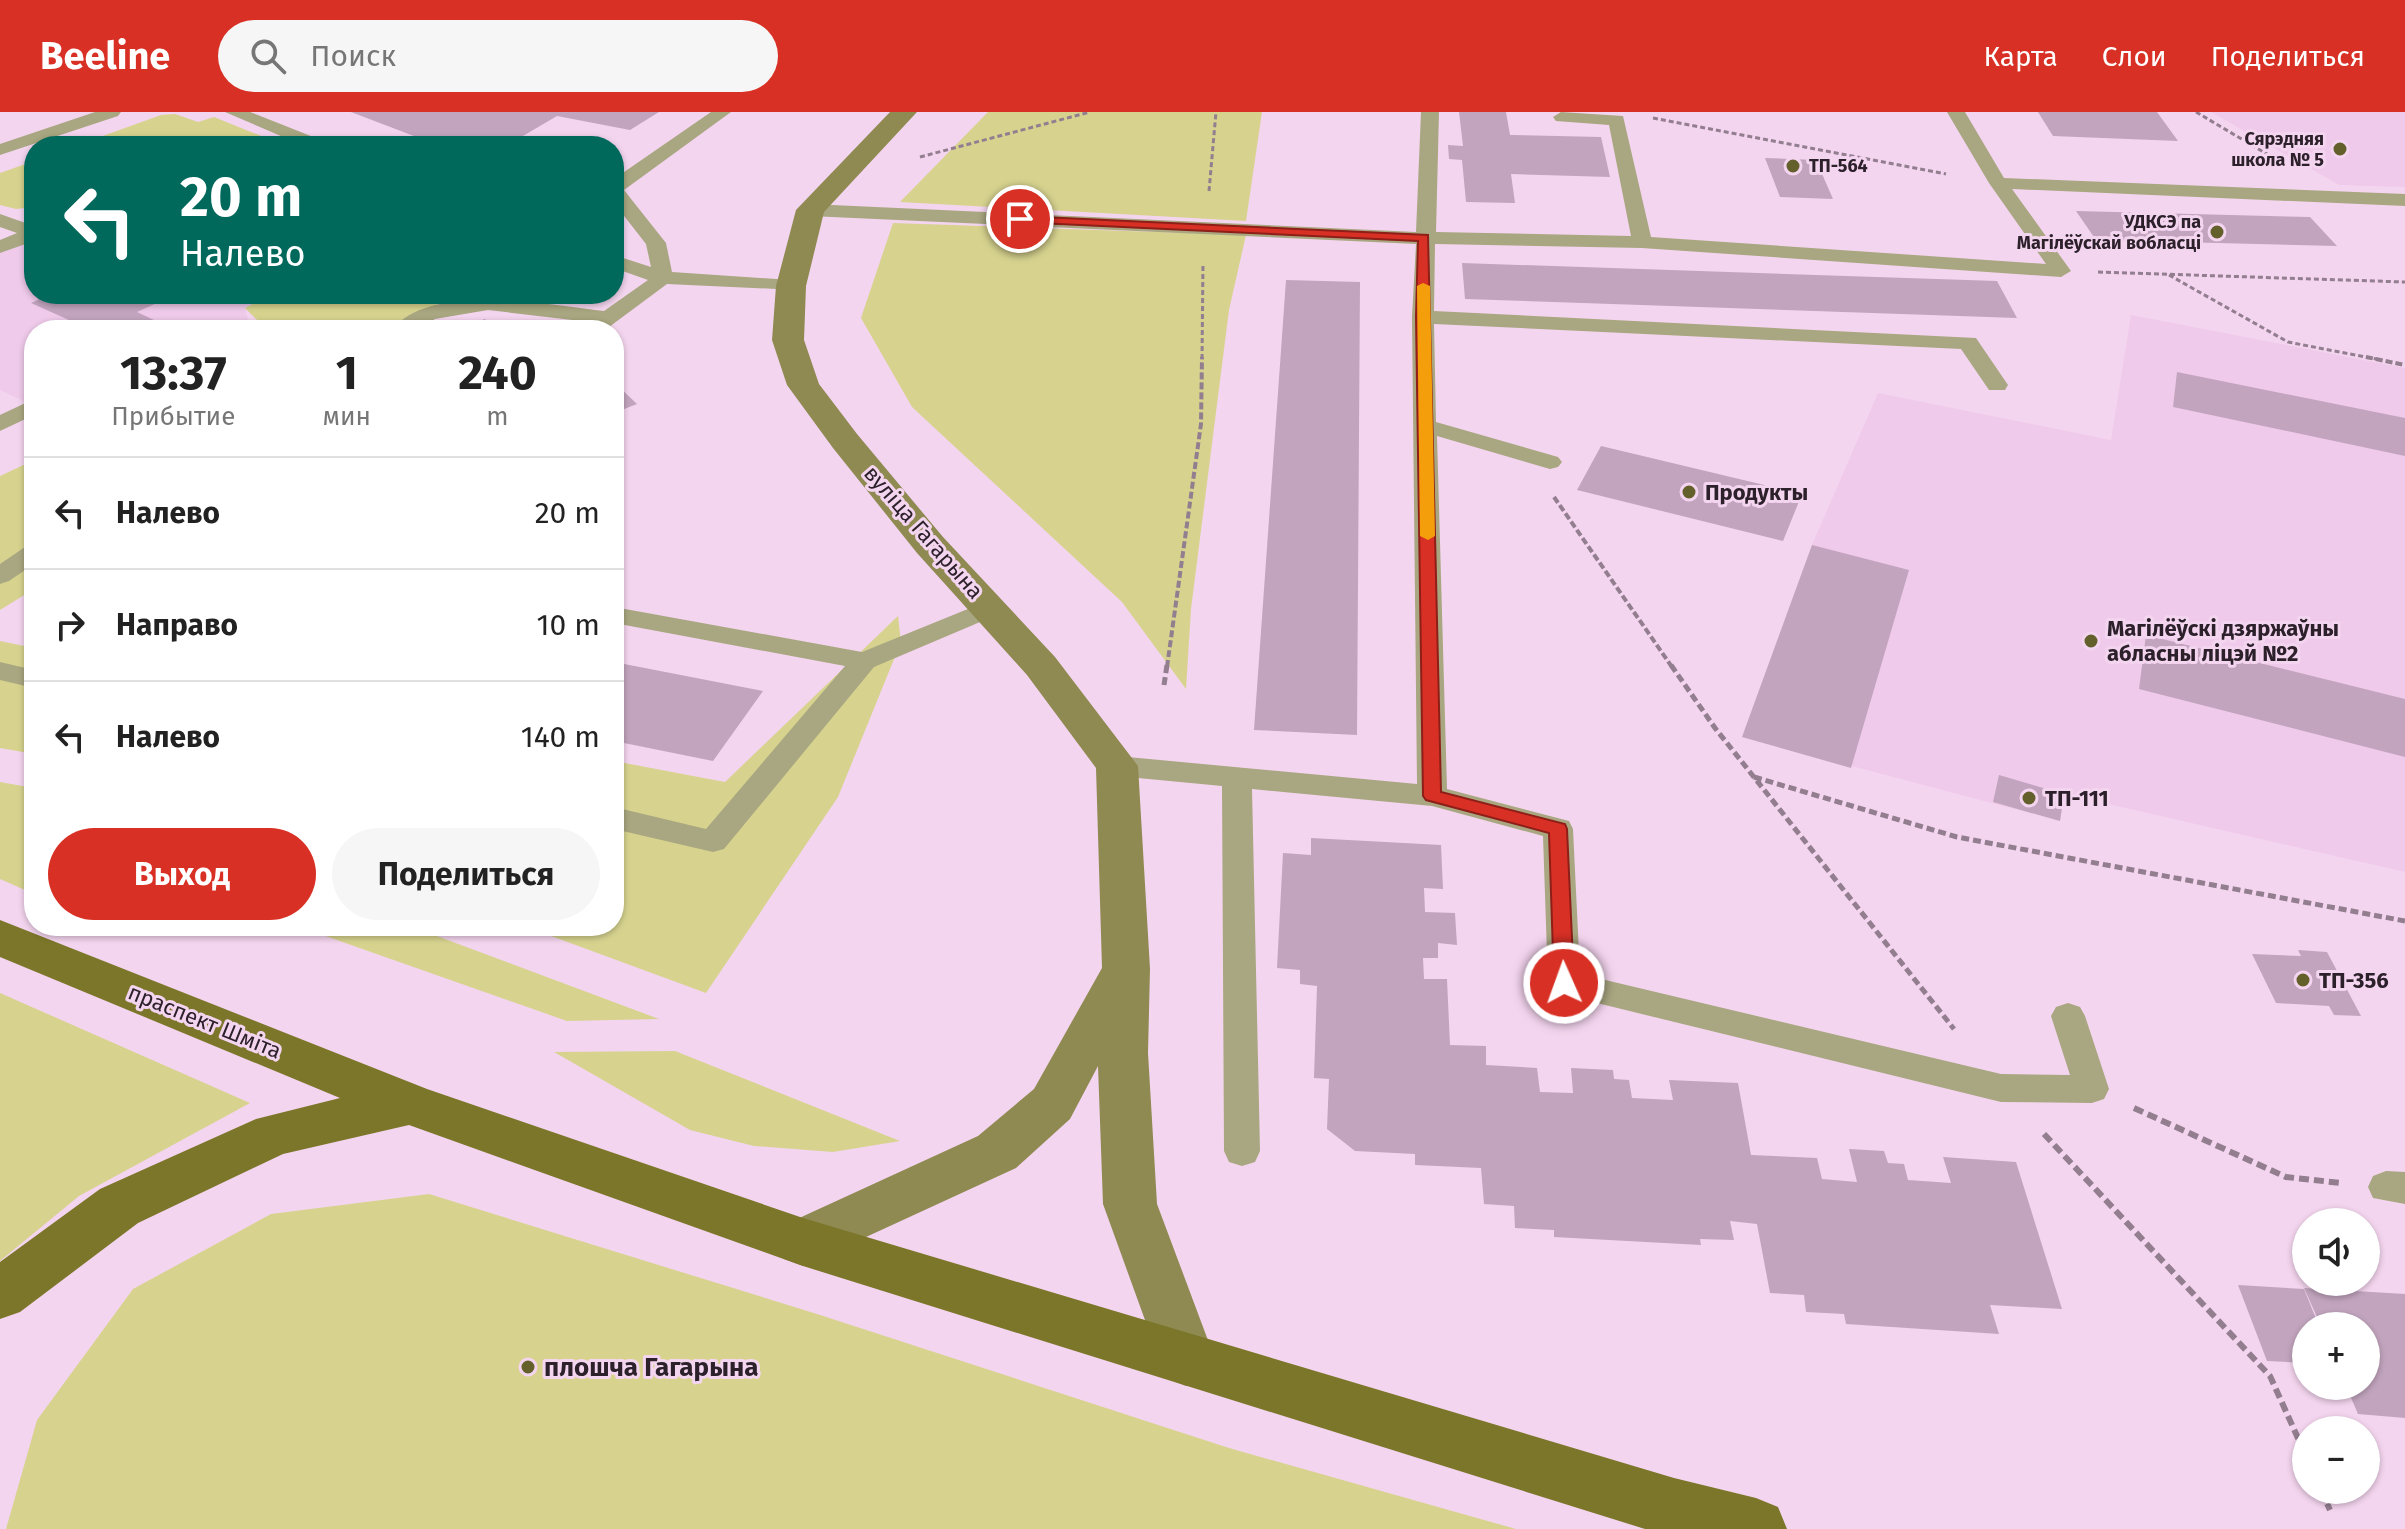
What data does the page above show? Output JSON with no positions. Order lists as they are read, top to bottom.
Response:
{
  "streets": {
    "main road": ["вуліца Гагарына", "праспект Шміта"]
  },
  "places": [
    "Сярэдняя школа № 5",
    "ТП-564",
    "УДКСЭ па Магілёўскай вобласці",
    "Продукты",
    "Магілёўскі дзяржаўны абласны ліцэй №2",
    "ТП-111",
    "ТП-356",
    "плошча Гагарына"
  ],
  "page": {
    "header": "Beeline",
    "search": "Поиск",
    "nav": ["Карта", "Слои", "Поделиться"],
    "turn": ["20 m", "Налево"],
    "eta": [
      "13:37",
      "Прибытие",
      "1",
      "мин",
      "240",
      "m"
    ],
    "list": [
      {
        "name": "Налево",
        "value": "20 m"
      },
      {
        "name": "Направо",
        "value": "10 m"
      },
      {
        "name": "Налево",
        "value": "140 m"
      }
    ],
    "buttons": ["Выход", "Поделиться"],
    "map_buttons": ["+", "−"]
  }
}
